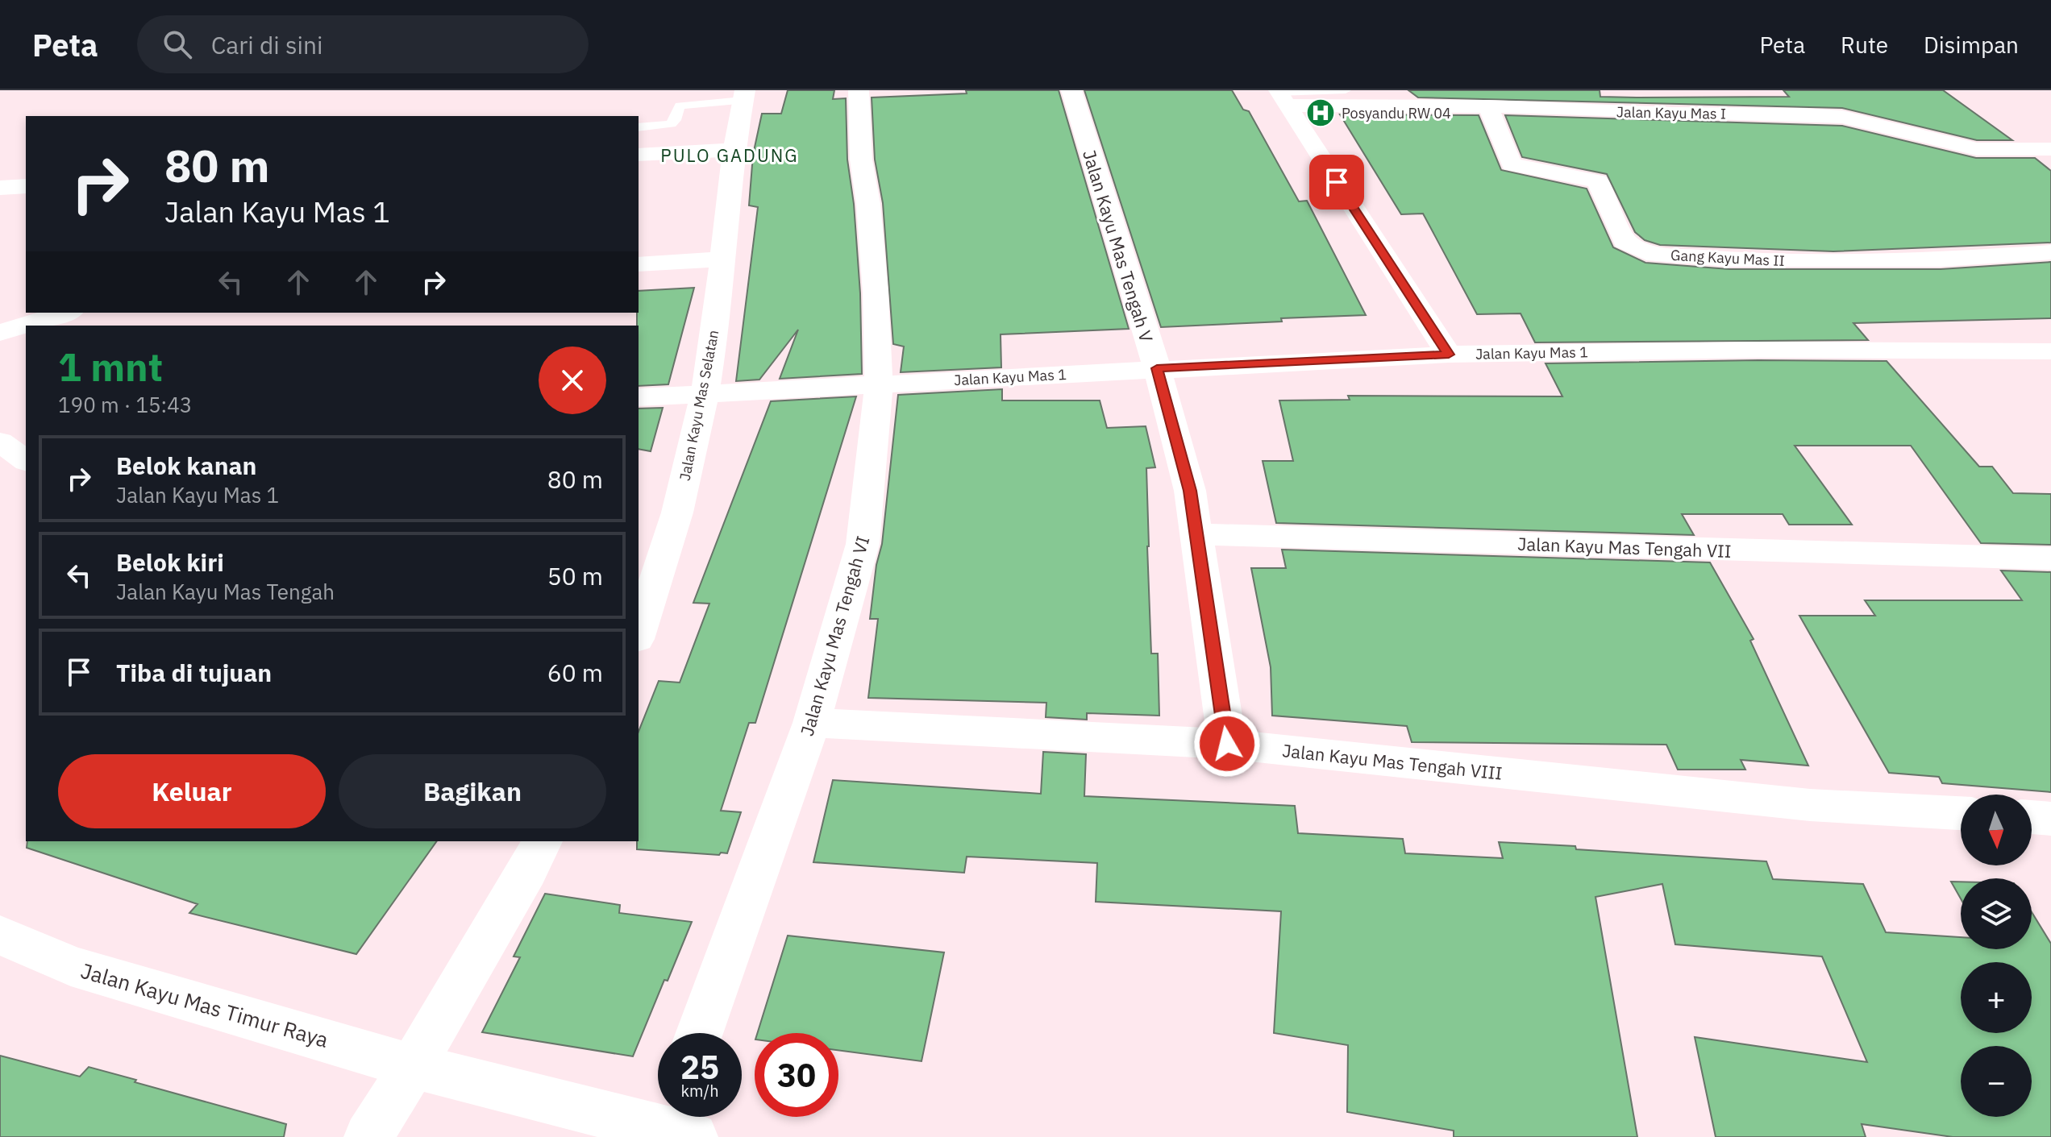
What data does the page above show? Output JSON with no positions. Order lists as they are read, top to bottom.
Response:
{
  "streets": {
    "street": [
      "Jalan Kayu Mas I",
      "Jalan Kayu Mas Tengah V",
      "Gang Kayu Mas II",
      "Jalan Kayu Mas 1",
      "Jalan Kayu Mas Selatan",
      "Jalan Kayu Mas Tengah VII",
      "Jalan Kayu Mas Tengah VI",
      "Jalan Kayu Mas Tengah VIII",
      "Jalan Kayu Mas Timur Raya"
    ]
  },
  "crossings": [
    ["Jalan Kayu Mas I", "Gang Kayu Mas II"],
    ["Jalan Kayu Mas Tengah V", "Jalan Kayu Mas 1"],
    ["Jalan Kayu Mas Tengah V", "Jalan Kayu Mas Tengah VII"],
    ["Jalan Kayu Mas Tengah V", "Jalan Kayu Mas Tengah VIII"],
    ["Jalan Kayu Mas 1", "Jalan Kayu Mas Selatan"],
    ["Jalan Kayu Mas 1", "Jalan Kayu Mas Tengah VI"],
    ["Jalan Kayu Mas Tengah VI", "Jalan Kayu Mas Tengah VIII"]
  ],
  "districts": ["PULO GADUNG"],
  "places": {
    "hospital": ["Posyandu RW 04"]
  },
  "north": "bottom",
  "page": {
    "header": "Peta",
    "search": "Cari di sini",
    "nav": ["Peta", "Rute", "Disimpan"],
    "turn": ["80 m", "Jalan Kayu Mas 1"],
    "heading": ["1 mnt", "190 m · 15:43"],
    "list": [
      {
        "name": "Belok kanan",
        "note": "Jalan Kayu Mas 1",
        "value": "80 m"
      },
      {
        "name": "Belok kiri",
        "note": "Jalan Kayu Mas Tengah",
        "value": "50 m"
      },
      {
        "name": "Tiba di tujuan",
        "value": "60 m"
      }
    ],
    "buttons": ["Keluar", "Bagikan"],
    "map_buttons": ["+", "−"],
    "speed": "25 km/h",
    "limit": "30"
  }
}
